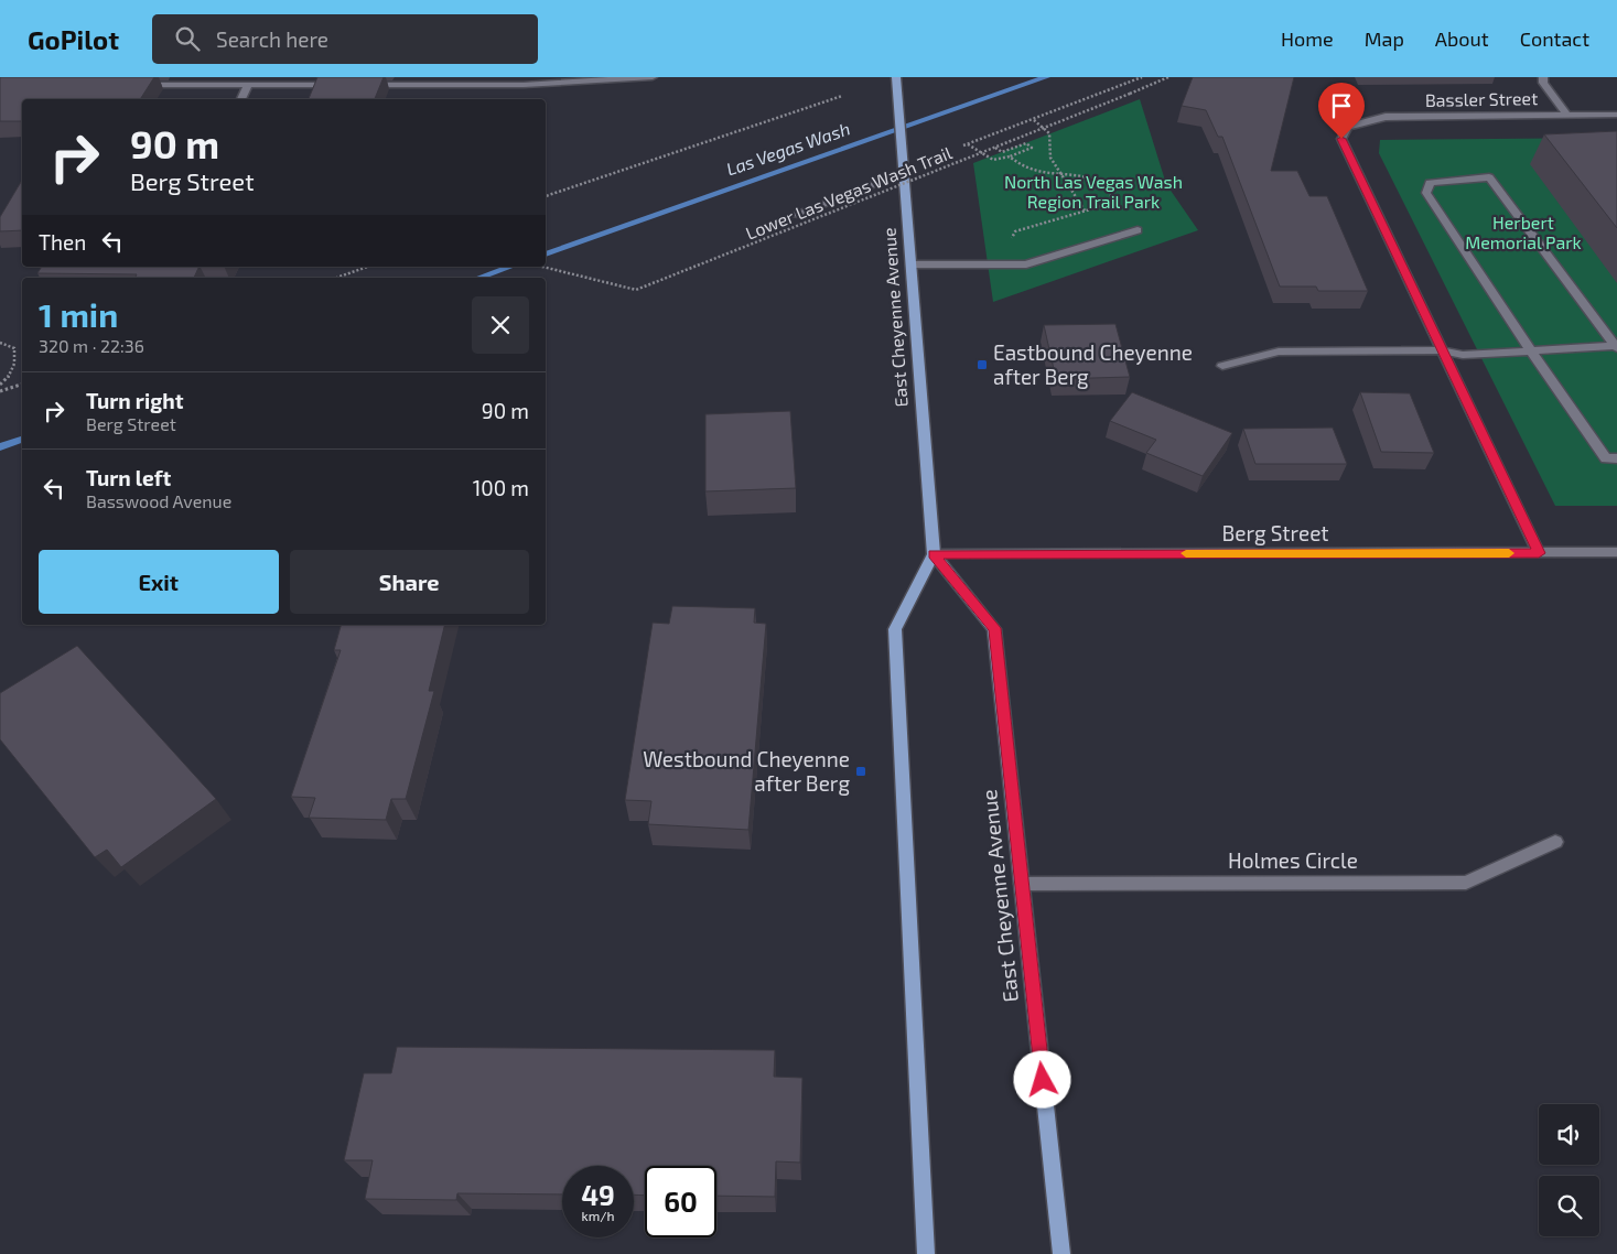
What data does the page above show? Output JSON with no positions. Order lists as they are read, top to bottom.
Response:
{
  "streets": {
    "main road": ["East Cheyenne Avenue"],
    "street": ["Bassler Street", "Berg Street", "Holmes Circle"],
    "path": ["Lower Las Vegas Wash Trail"]
  },
  "crossings": [
    ["East Cheyenne Avenue", "Berg Street"],
    ["East Cheyenne Avenue", "Holmes Circle"]
  ],
  "water": ["Las Vegas Wash"],
  "parks": ["North Las Vegas Wash Region Trail Park", "Herbert Memorial Park"],
  "places": {
    "transit": ["Eastbound Cheyenne after Berg", "Westbound Cheyenne after Berg"]
  },
  "page": {
    "header": "GoPilot",
    "search": "Search here",
    "nav": [
      "Home",
      "Map",
      "About",
      "Contact"
    ],
    "turn": ["90 m", "Berg Street"],
    "then": "Then",
    "heading": ["1 min", "320 m · 22:36"],
    "list": [
      {
        "name": "Turn right",
        "note": "Berg Street",
        "value": "90 m"
      },
      {
        "name": "Turn left",
        "note": "Basswood Avenue",
        "value": "100 m"
      }
    ],
    "buttons": ["Exit", "Share"],
    "speed": "49 km/h",
    "limit": "60"
  }
}
